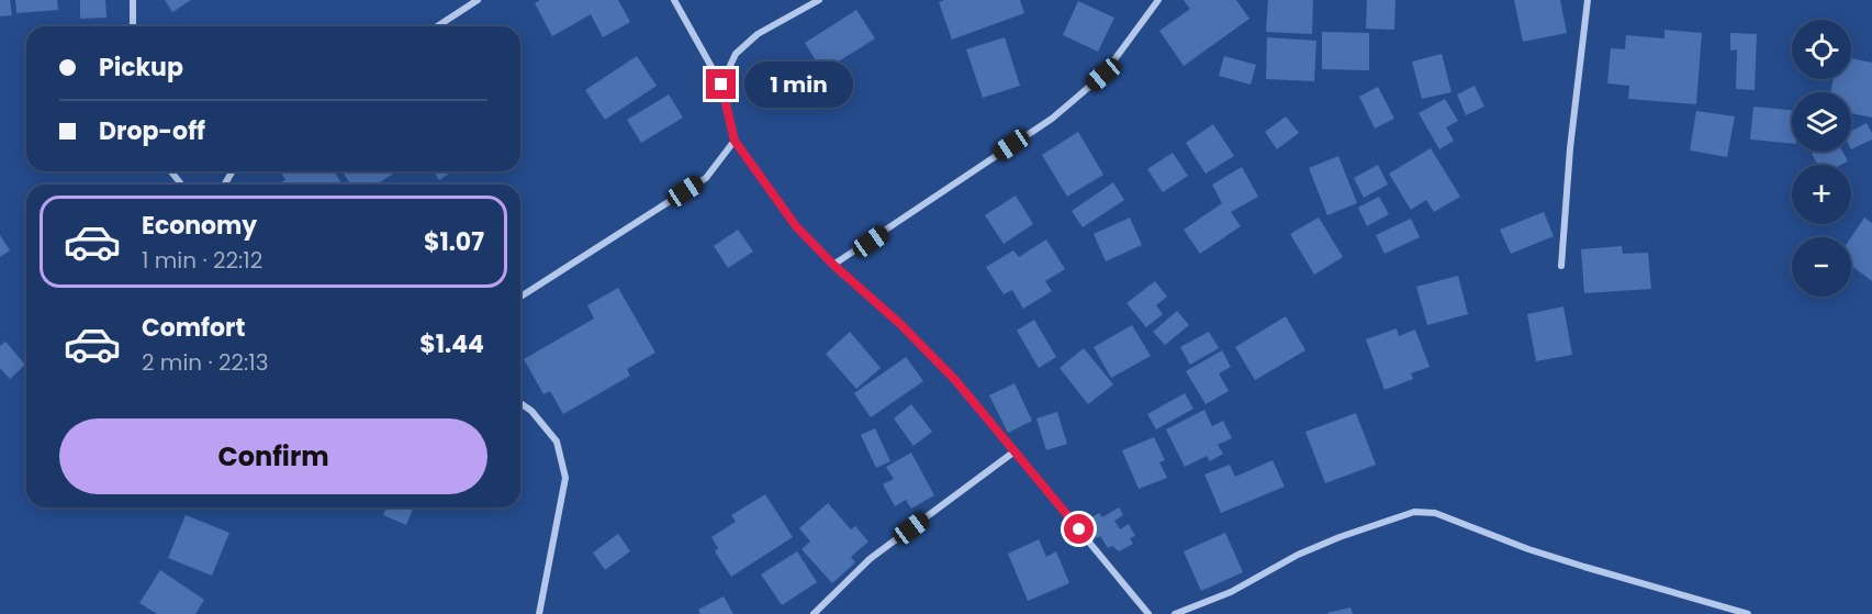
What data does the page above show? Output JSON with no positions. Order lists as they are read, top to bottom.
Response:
{
  "page": {
    "map_buttons": ["+", "−"],
    "banner": ["Pickup", "Drop-off"],
    "bubble": "1 min",
    "list": [
      {
        "name": "Economy",
        "note": "1 min · 22:12",
        "value": "$1.07"
      },
      {
        "name": "Comfort",
        "note": "2 min · 22:13",
        "value": "$1.44"
      }
    ],
    "buttons": "Confirm"
  }
}
